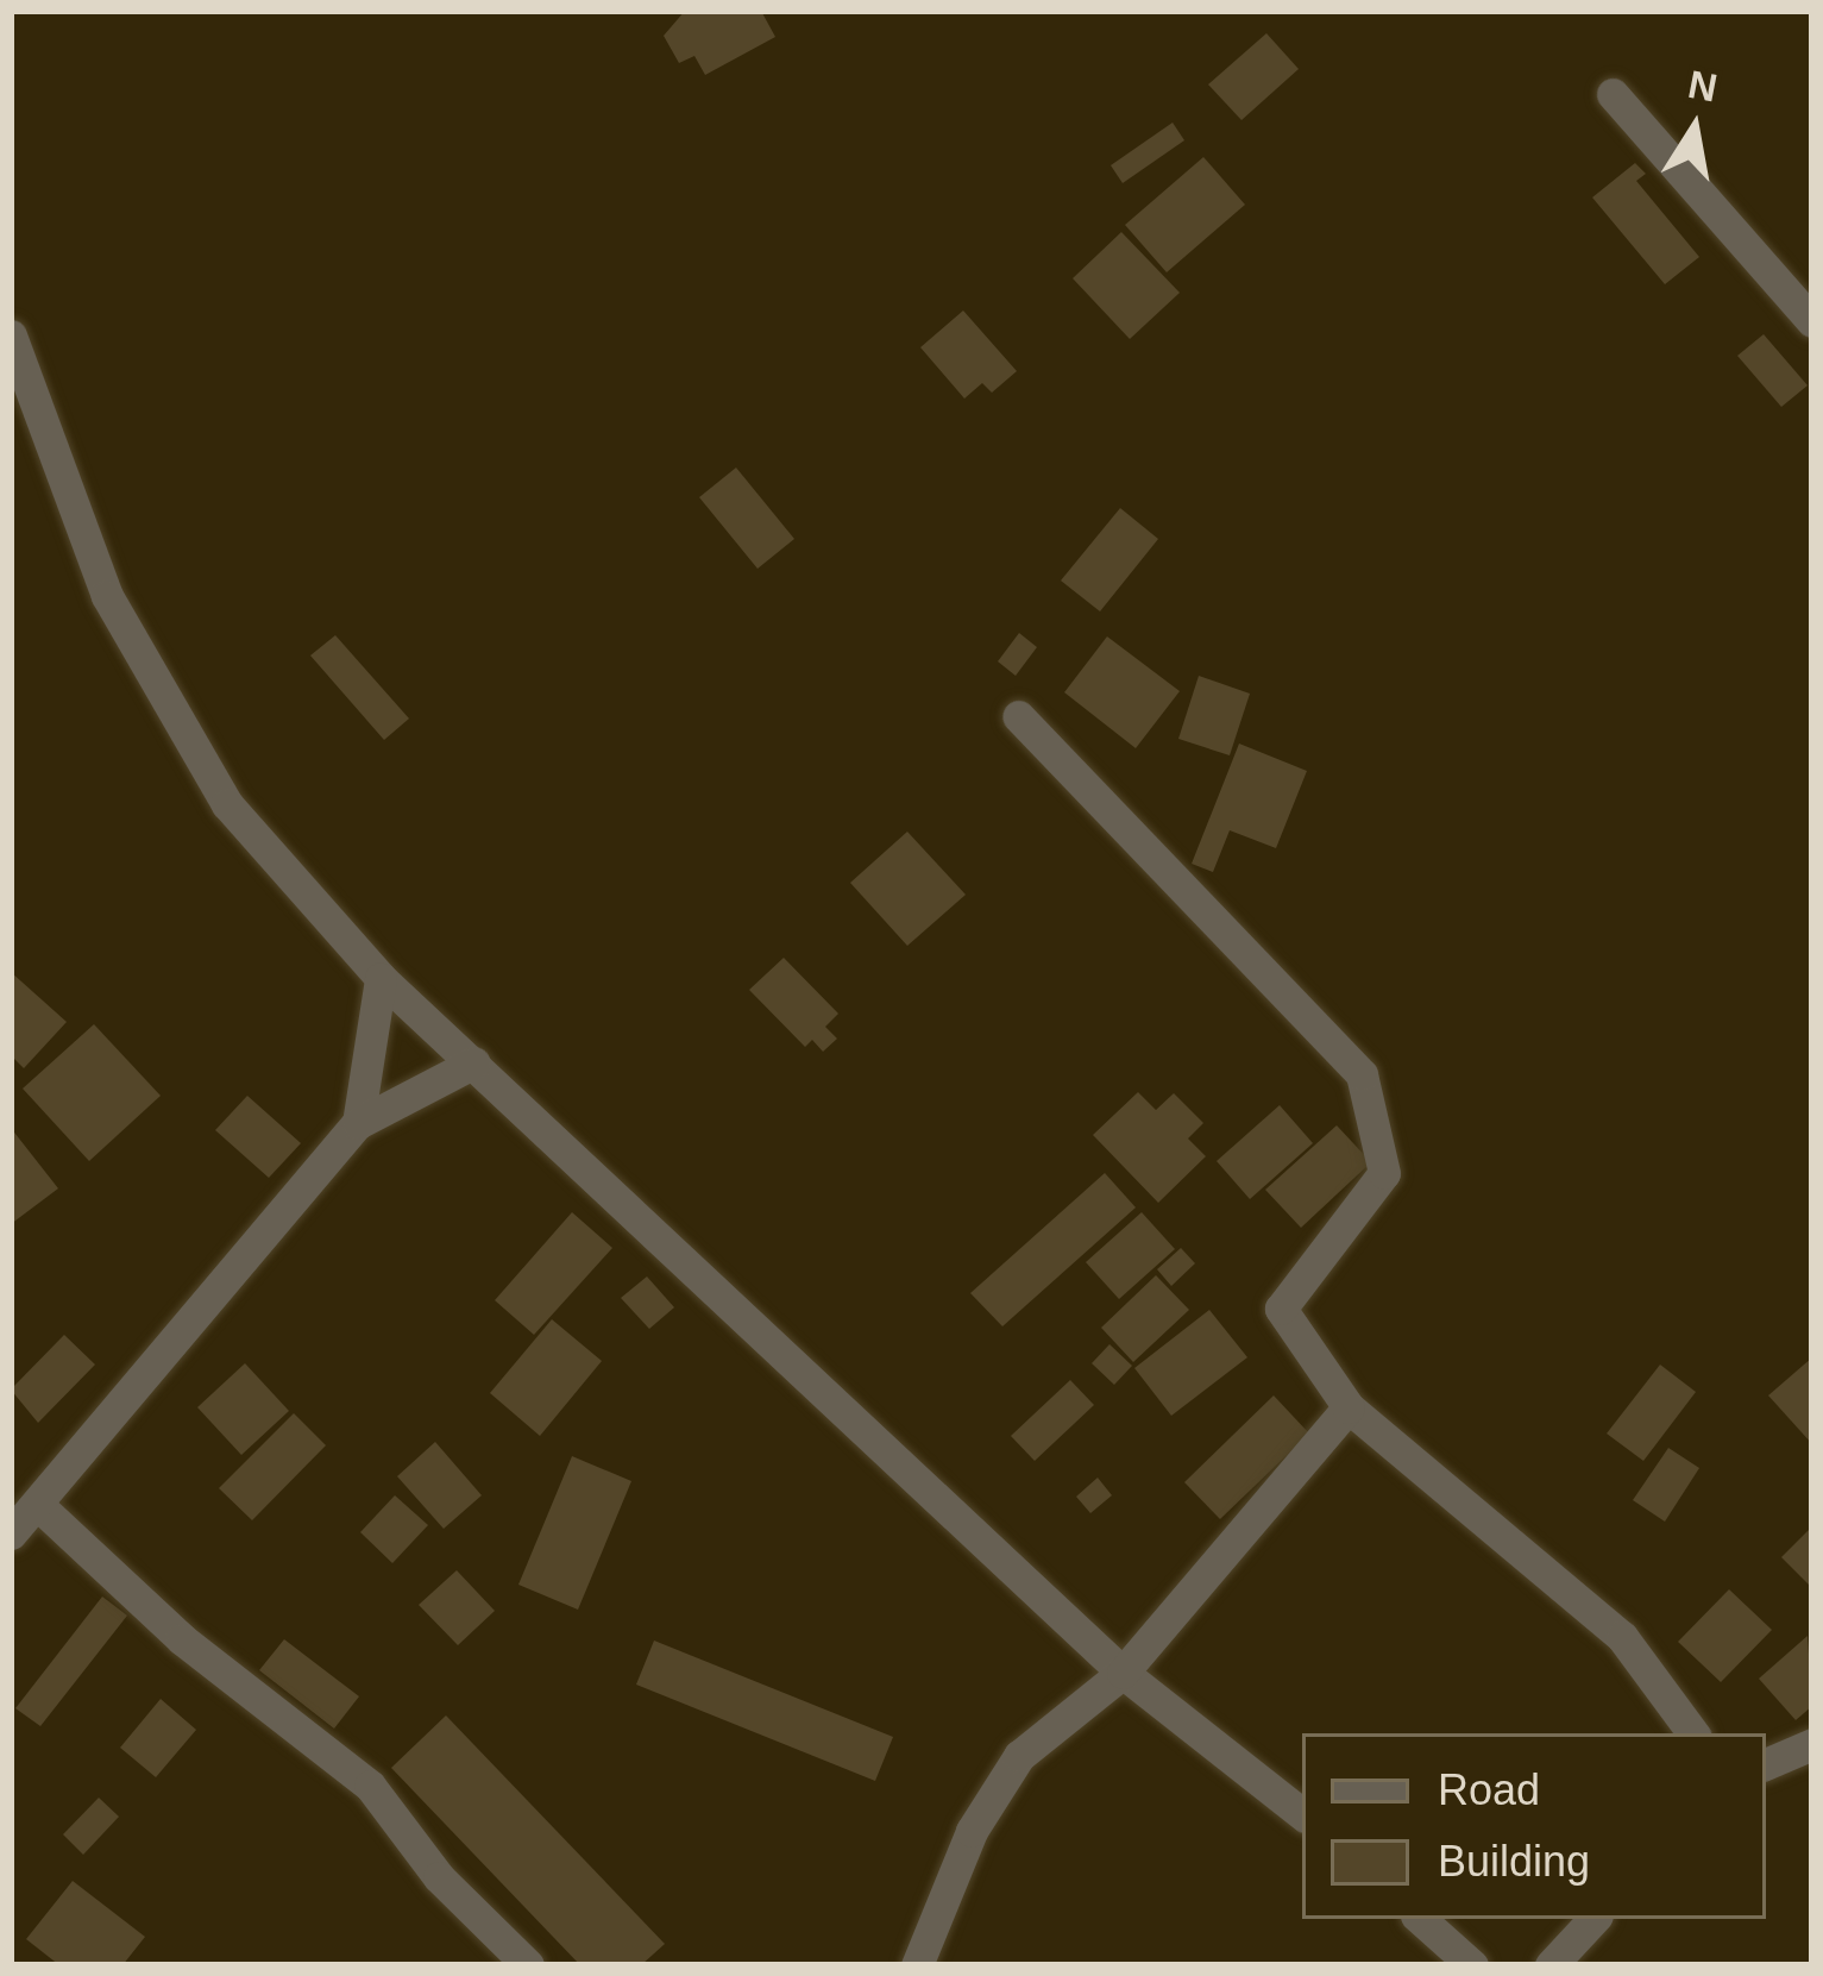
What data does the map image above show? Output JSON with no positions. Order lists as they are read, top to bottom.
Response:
{
  "legend": ["Road", "Building"],
  "north": "top"
}
